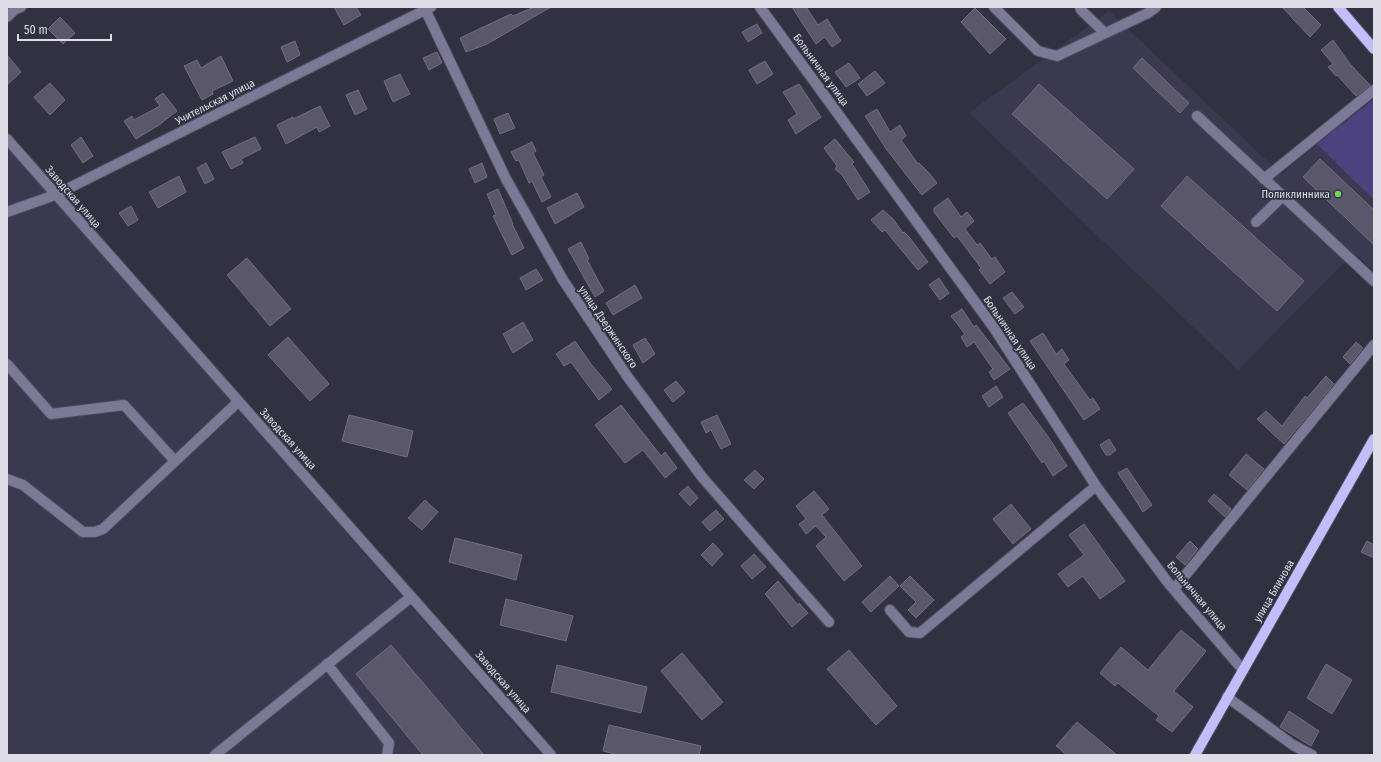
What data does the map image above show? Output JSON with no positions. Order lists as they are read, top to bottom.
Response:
{
  "streets": {
    "main road": ["улица Блинова"],
    "street": [
      "Больничная улица",
      "Учительская улица",
      "Заводская улица",
      "улица Дзержинского"
    ]
  },
  "crossings": [
    ["Больничная улица", "улица Блинова"],
    ["Учительская улица", "Заводская улица"],
    ["Учительская улица", "улица Дзержинского"]
  ],
  "places": ["Поликлинника"],
  "scale_bar": "50 m"
}
